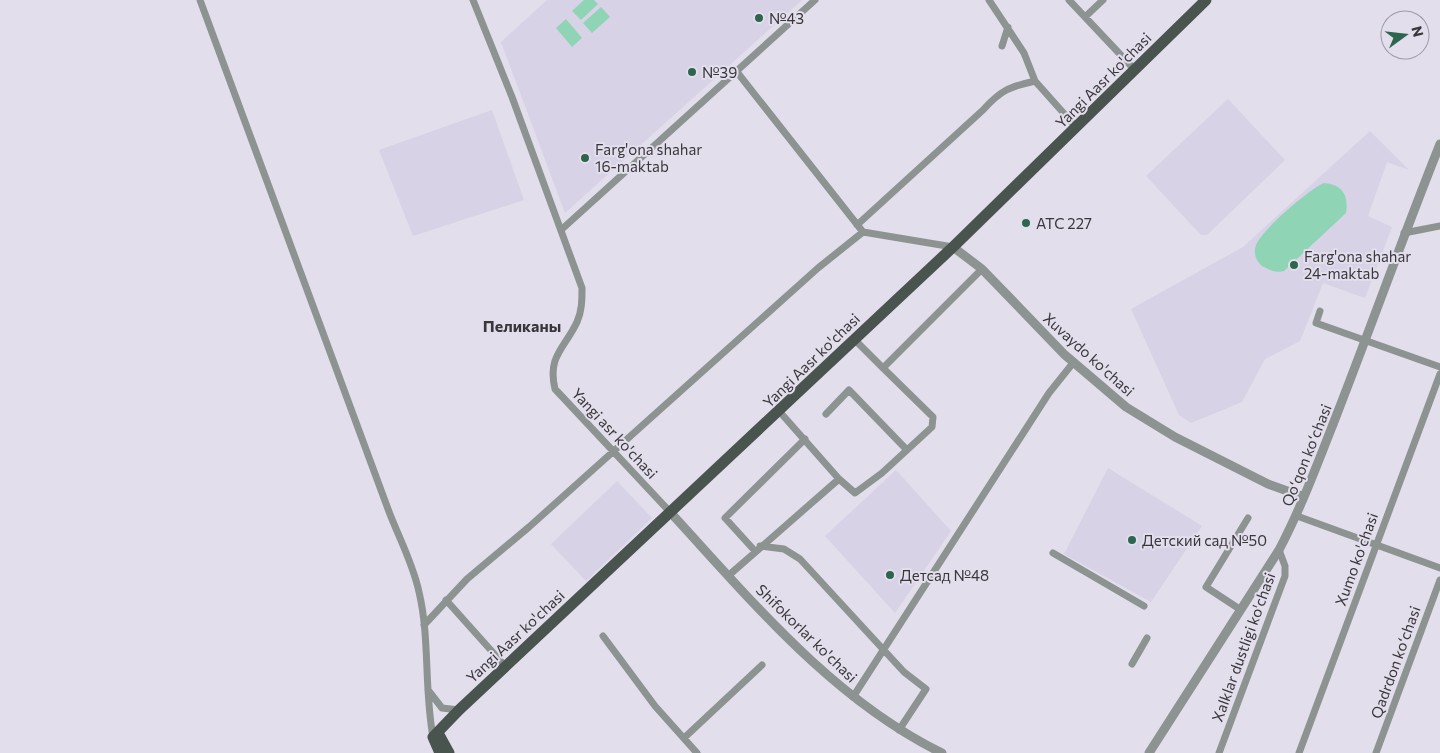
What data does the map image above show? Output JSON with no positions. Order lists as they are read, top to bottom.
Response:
{
  "streets": {
    "main road": ["Yangi Aasr ko'chasi"],
    "street": [
      "Xuvaydo ko'chasi",
      "Yangi asr ko'chasi",
      "Qoʻqon koʻchasi",
      "Xumo ko'chasi",
      "Shifokorlar ko'chasi",
      "Xalklar dustligi ko'chasi",
      "Qadrdon koʻchasi"
    ]
  },
  "crossings": [
    ["Yangi Aasr ko'chasi", "Xuvaydo ko'chasi"],
    ["Yangi Aasr ko'chasi", "Yangi asr ko'chasi"],
    ["Yangi Aasr ko'chasi", "Shifokorlar ko'chasi"],
    ["Xuvaydo ko'chasi", "Qoʻqon koʻchasi"],
    ["Yangi asr ko'chasi", "Shifokorlar ko'chasi"],
    ["Qoʻqon koʻchasi", "Xalklar dustligi ko'chasi"]
  ],
  "districts": ["Пеликаны"],
  "places": [
    "№43",
    "№39",
    "Farg'ona shahar 16-maktab",
    "АТС 227",
    "Farg'ona shahar 24-maktab",
    "Детский сад №50",
    "Детсад №48"
  ],
  "north": "right"
}
